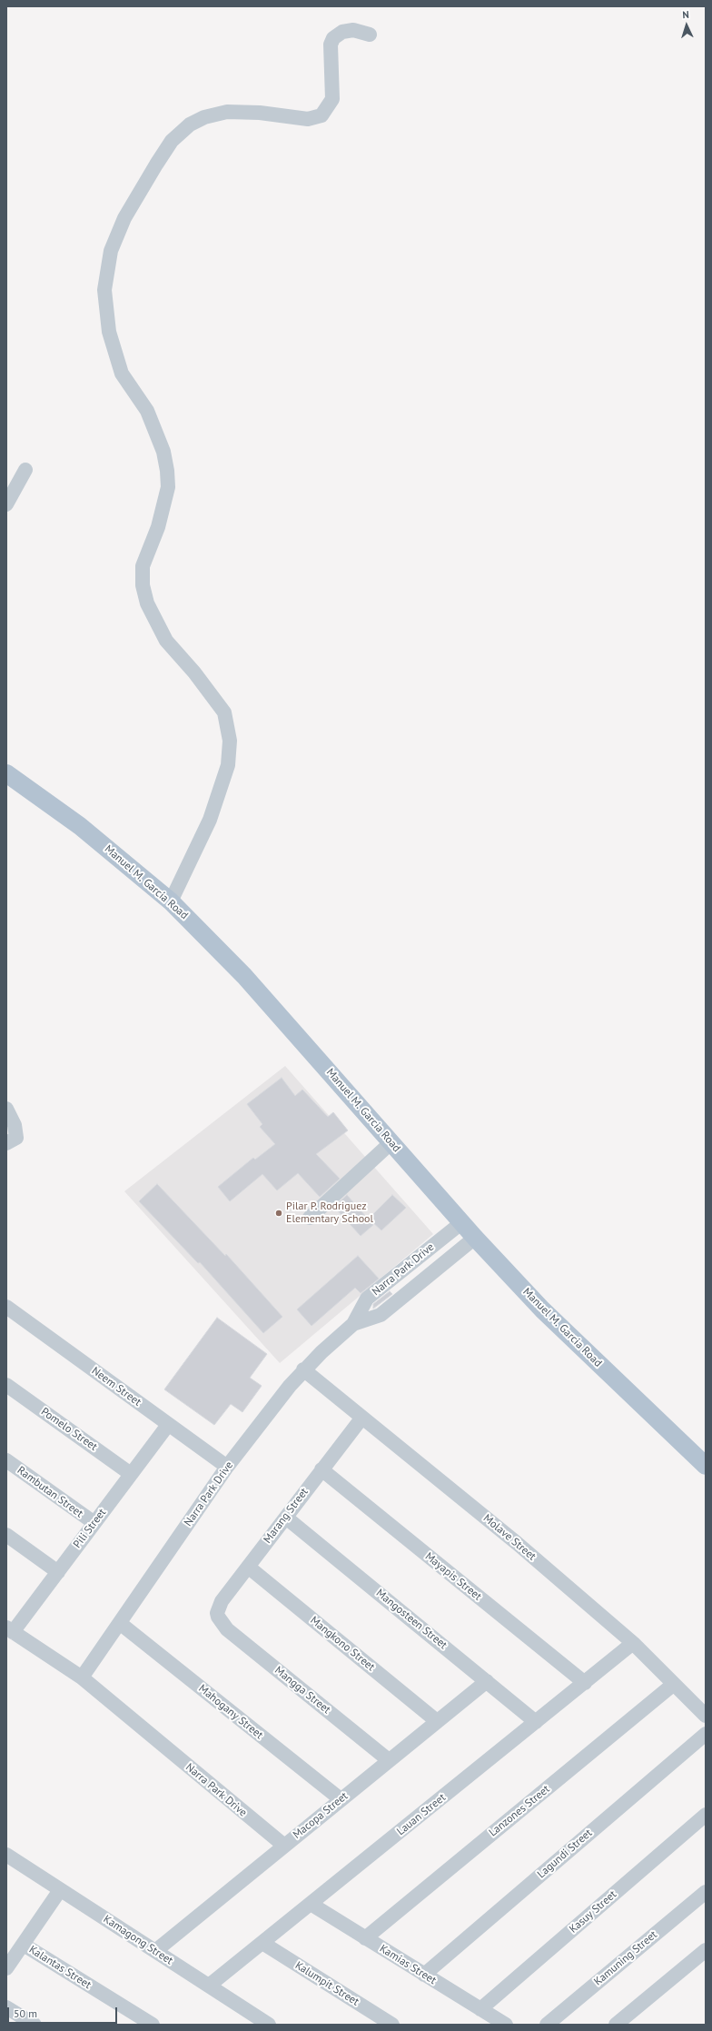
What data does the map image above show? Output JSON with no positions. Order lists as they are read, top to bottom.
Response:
{
  "streets": {
    "main road": ["Manuel M. Garcia Road"],
    "street": [
      "Narra Park Drive",
      "Neem Street",
      "Pomelo Street",
      "Rambutan Street",
      "Marang Street",
      "Pili Street",
      "Molave Street",
      "Mayapis Street",
      "Mangosteen Street",
      "Mangkono Street",
      "Mangga Street",
      "Mahogany Street",
      "Lanzones Street",
      "Lauan Street",
      "Macopa Street",
      "Lagundi Street",
      "Kasuy Street",
      "Kamagong Street",
      "Kamuning Street",
      "Kamias Street",
      "Kalantas Street",
      "Kalumpit Street"
    ]
  },
  "crossings": [
    ["Manuel M. Garcia Road", "Narra Park Drive"],
    ["Narra Park Drive", "Neem Street"],
    ["Narra Park Drive", "Pili Street"],
    ["Narra Park Drive", "Molave Street"],
    ["Narra Park Drive", "Mahogany Street"],
    ["Narra Park Drive", "Macopa Street"],
    ["Neem Street", "Pili Street"],
    ["Pomelo Street", "Pili Street"],
    ["Rambutan Street", "Pili Street"],
    ["Marang Street", "Molave Street"],
    ["Marang Street", "Mayapis Street"],
    ["Marang Street", "Mangosteen Street"],
    ["Marang Street", "Mangkono Street"],
    ["Marang Street", "Mangga Street"],
    ["Molave Street", "Lanzones Street"],
    ["Molave Street", "Lauan Street"],
    ["Mayapis Street", "Lauan Street"],
    ["Mangosteen Street", "Lauan Street"],
    ["Mangosteen Street", "Macopa Street"],
    ["Mangkono Street", "Macopa Street"],
    ["Mangga Street", "Macopa Street"],
    ["Mahogany Street", "Macopa Street"],
    ["Lanzones Street", "Kamias Street"],
    ["Lauan Street", "Kamagong Street"],
    ["Lauan Street", "Kamias Street"],
    ["Lauan Street", "Kalumpit Street"],
    ["Macopa Street", "Kamagong Street"],
    ["Lagundi Street", "Kamias Street"],
    ["Kasuy Street", "Kamias Street"]
  ],
  "places": ["Pilar P. Rodriguez Elementary School"],
  "scale_bar": "50 m",
  "north": "top"
}
